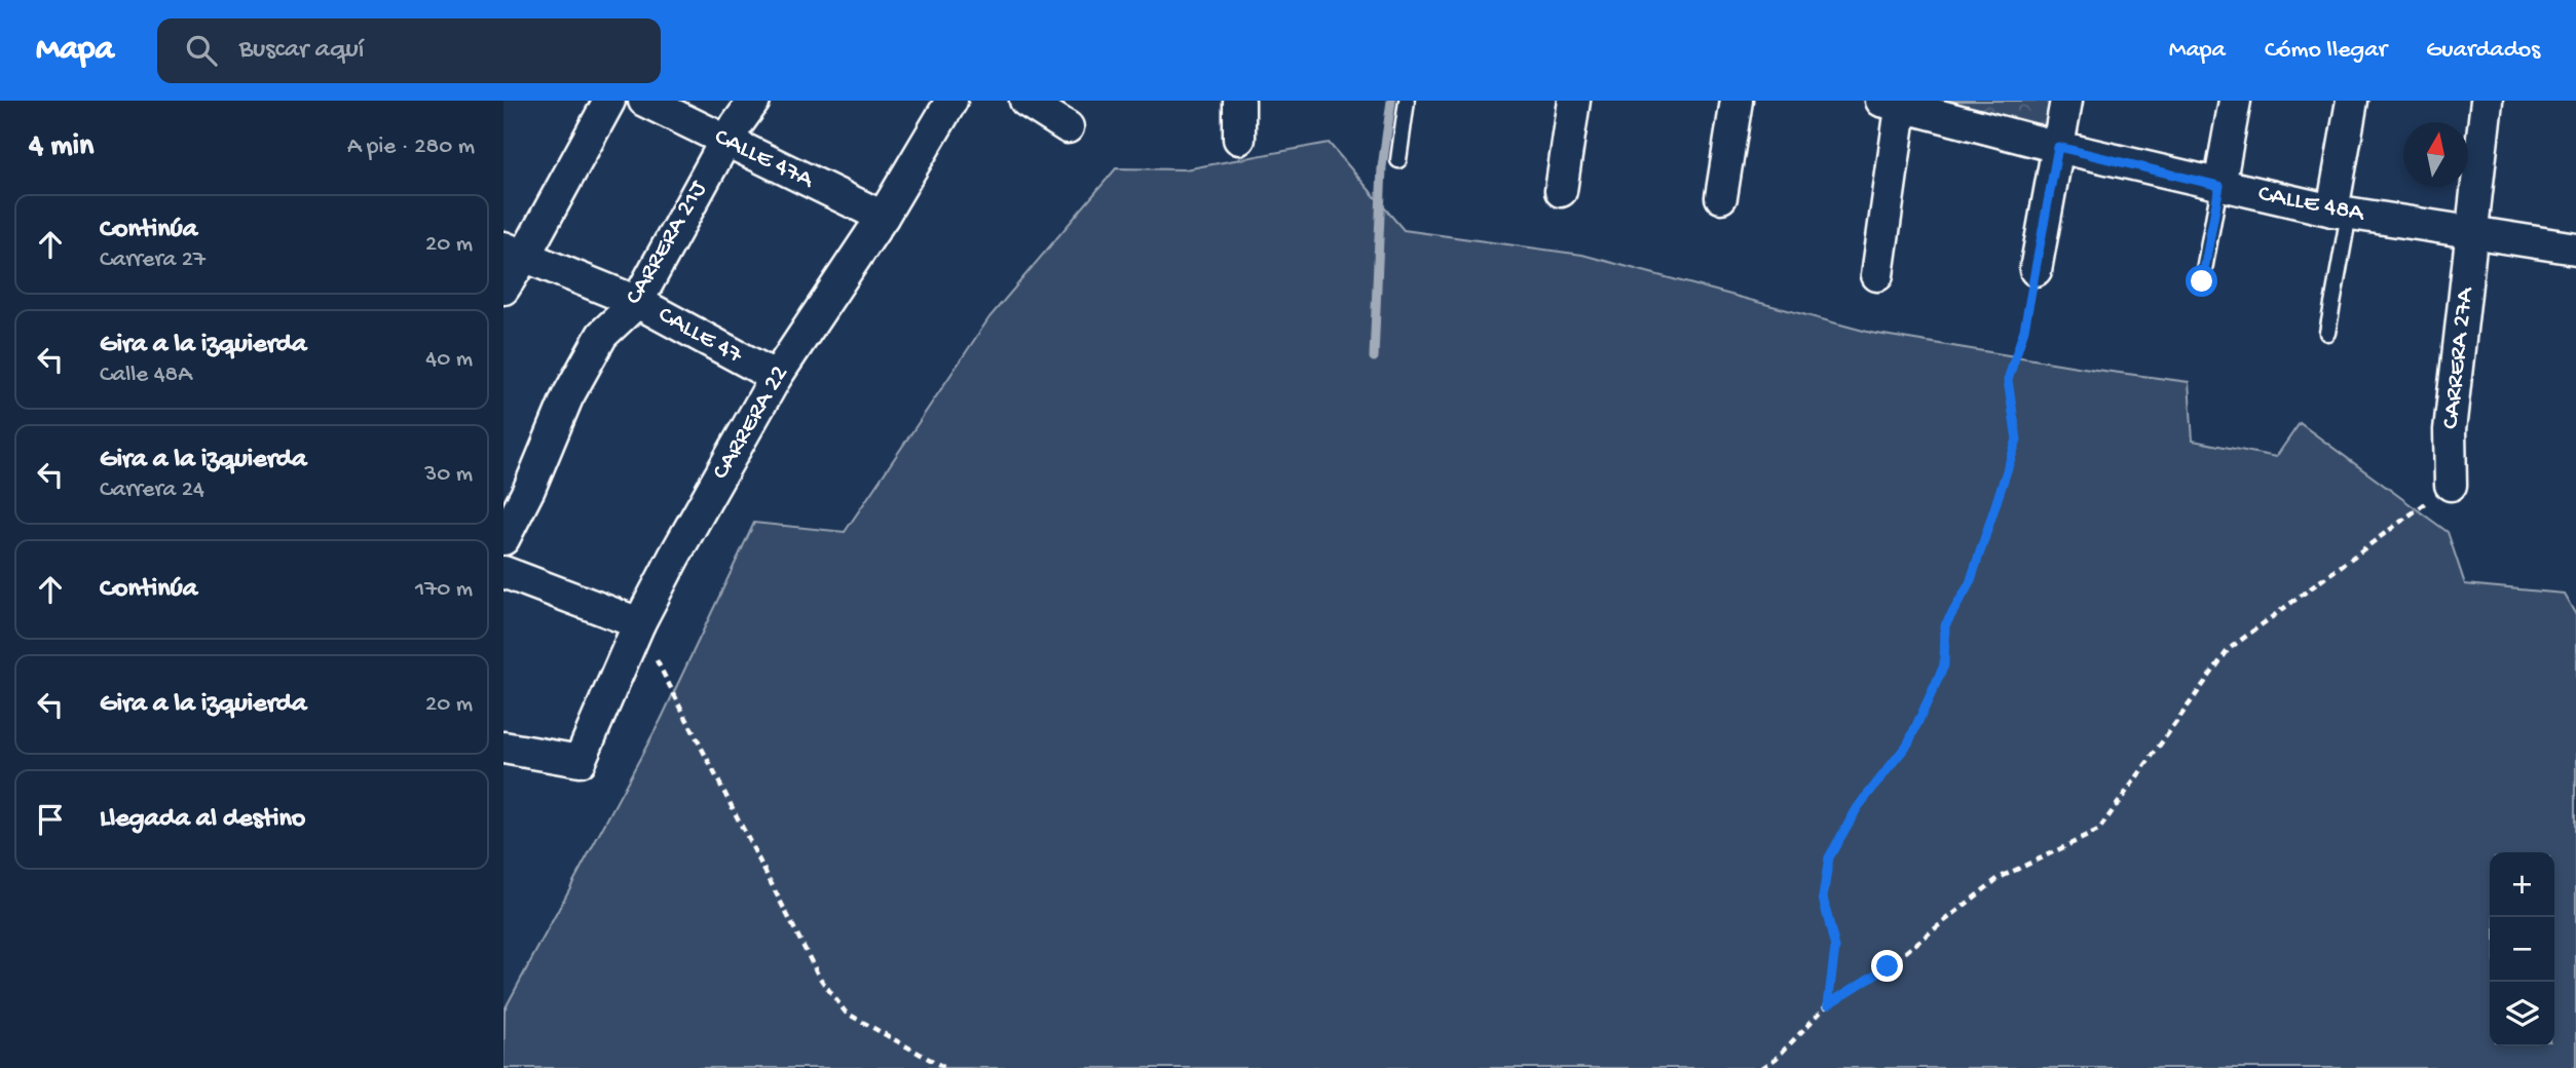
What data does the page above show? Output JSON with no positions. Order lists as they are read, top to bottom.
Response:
{
  "streets": {
    "street": [
      "CALLE 47A",
      "CALLE 48A",
      "CARRERA 21J",
      "CALLE 47",
      "CARRERA 27A",
      "CARRERA 22"
    ]
  },
  "crossings": [
    ["CALLE 47A", "CARRERA 21J"],
    ["CALLE 47A", "CARRERA 22"],
    ["CALLE 48A", "CARRERA 27A"],
    ["CARRERA 21J", "CALLE 47"],
    ["CALLE 47", "CARRERA 22"]
  ],
  "north": "top",
  "page": {
    "header": "Mapa",
    "search": "Buscar aquí",
    "nav": ["Mapa", "Cómo llegar", "Guardados"],
    "heading": ["4 min", "A pie · 280 m"],
    "list": [
      ["Continúa", "Carrera 27", "20 m"],
      ["Gira a la izquierda", "Calle 48A", "40 m"],
      ["Gira a la izquierda", "Carrera 24", "30 m"],
      ["Continúa", "170 m"],
      ["Gira a la izquierda", "20 m"],
      "Llegada al destino"
    ],
    "map_buttons": ["+", "−"]
  }
}
